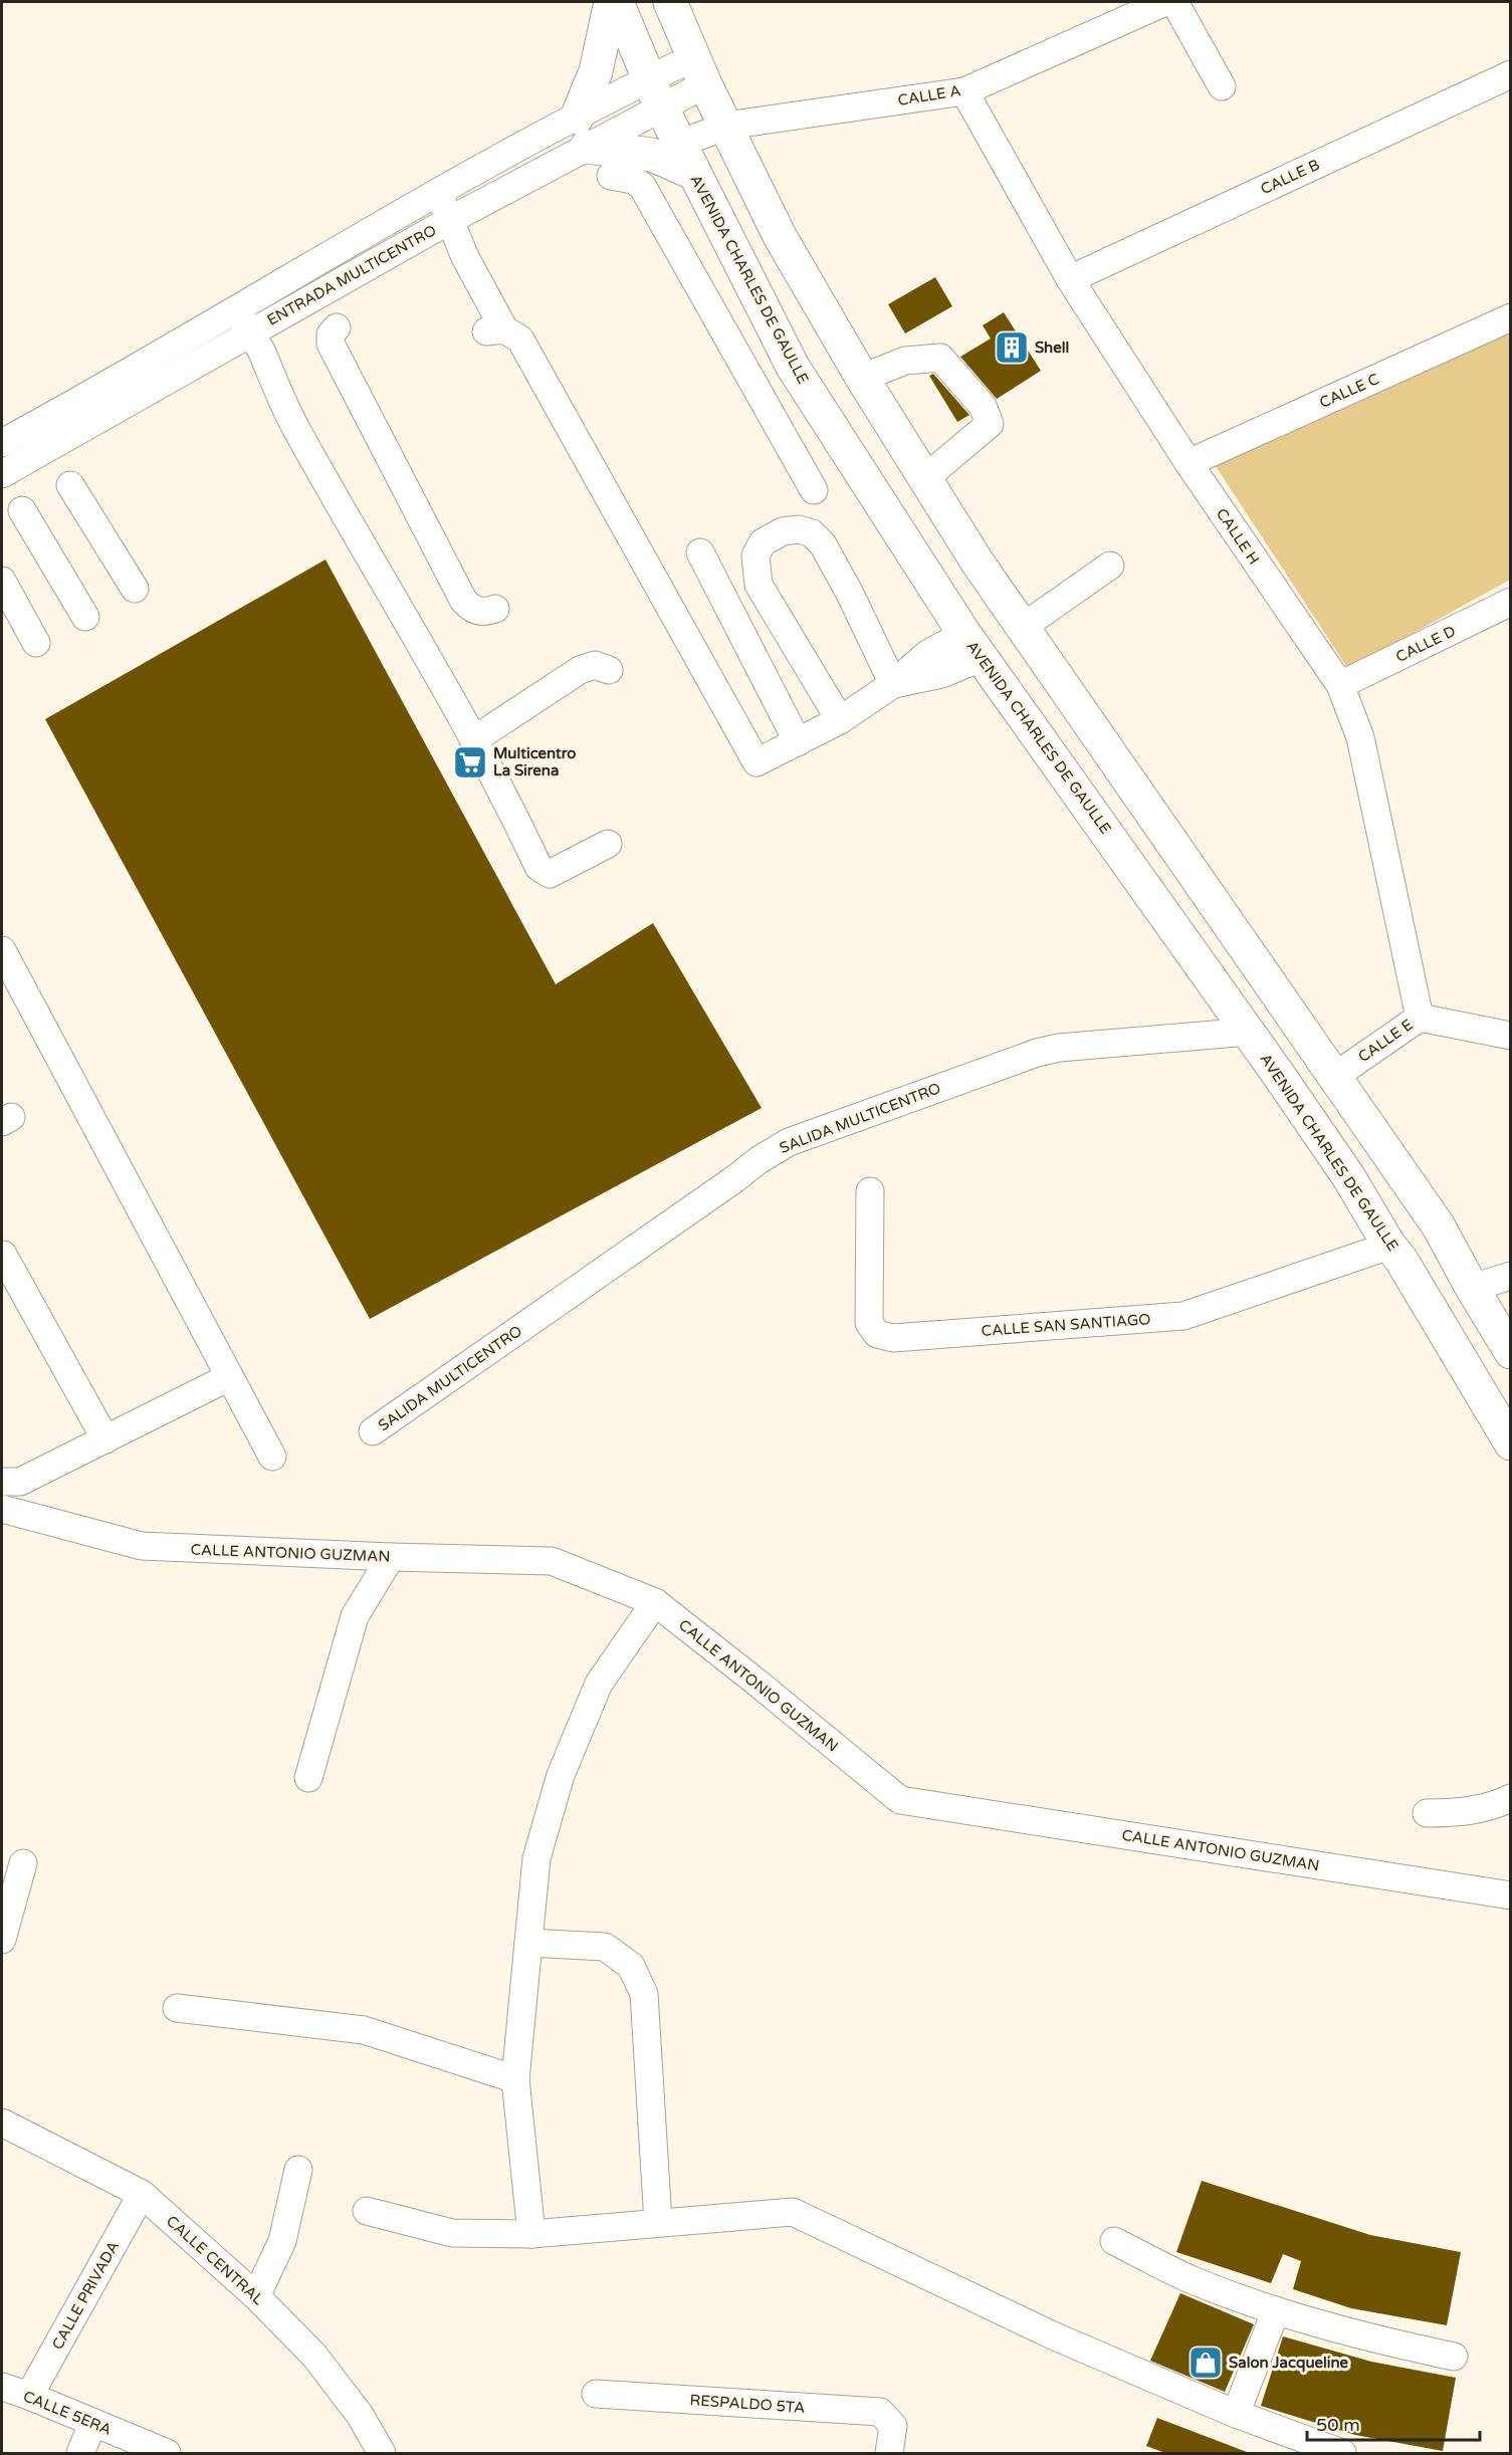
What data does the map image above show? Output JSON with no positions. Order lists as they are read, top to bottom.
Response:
{
  "streets": {
    "main road": ["AVENIDA CHARLES DE GAULLE"],
    "street": [
      "CALLE A",
      "CALLE B",
      "ENTRADA MULTICENTRO",
      "CALLE C",
      "CALLE H",
      "CALLE D",
      "CALLE E",
      "SALIDA MULTICENTRO",
      "CALLE SAN SANTIAGO",
      "CALLE ANTONIO GUZMAN",
      "CALLE CENTRAL",
      "CALLE PRIVADA",
      "RESPALDO 5TA",
      "CALLE 5ERA"
    ]
  },
  "crossings": [
    ["CALLE A", "AVENIDA CHARLES DE GAULLE"],
    ["CALLE A", "CALLE H"],
    ["CALLE B", "CALLE H"],
    ["ENTRADA MULTICENTRO", "AVENIDA CHARLES DE GAULLE"],
    ["AVENIDA CHARLES DE GAULLE", "SALIDA MULTICENTRO"],
    ["AVENIDA CHARLES DE GAULLE", "CALLE SAN SANTIAGO"],
    ["CALLE C", "CALLE H"],
    ["CALLE H", "CALLE D"],
    ["CALLE H", "CALLE E"],
    ["CALLE CENTRAL", "CALLE PRIVADA"],
    ["CALLE PRIVADA", "CALLE 5ERA"]
  ],
  "places": {
    "building": ["Shell"],
    "supermarket": ["Multicentro La Sirena"],
    "shop": ["Salon Jacqueline"]
  },
  "scale_bar": "50 m"
}
